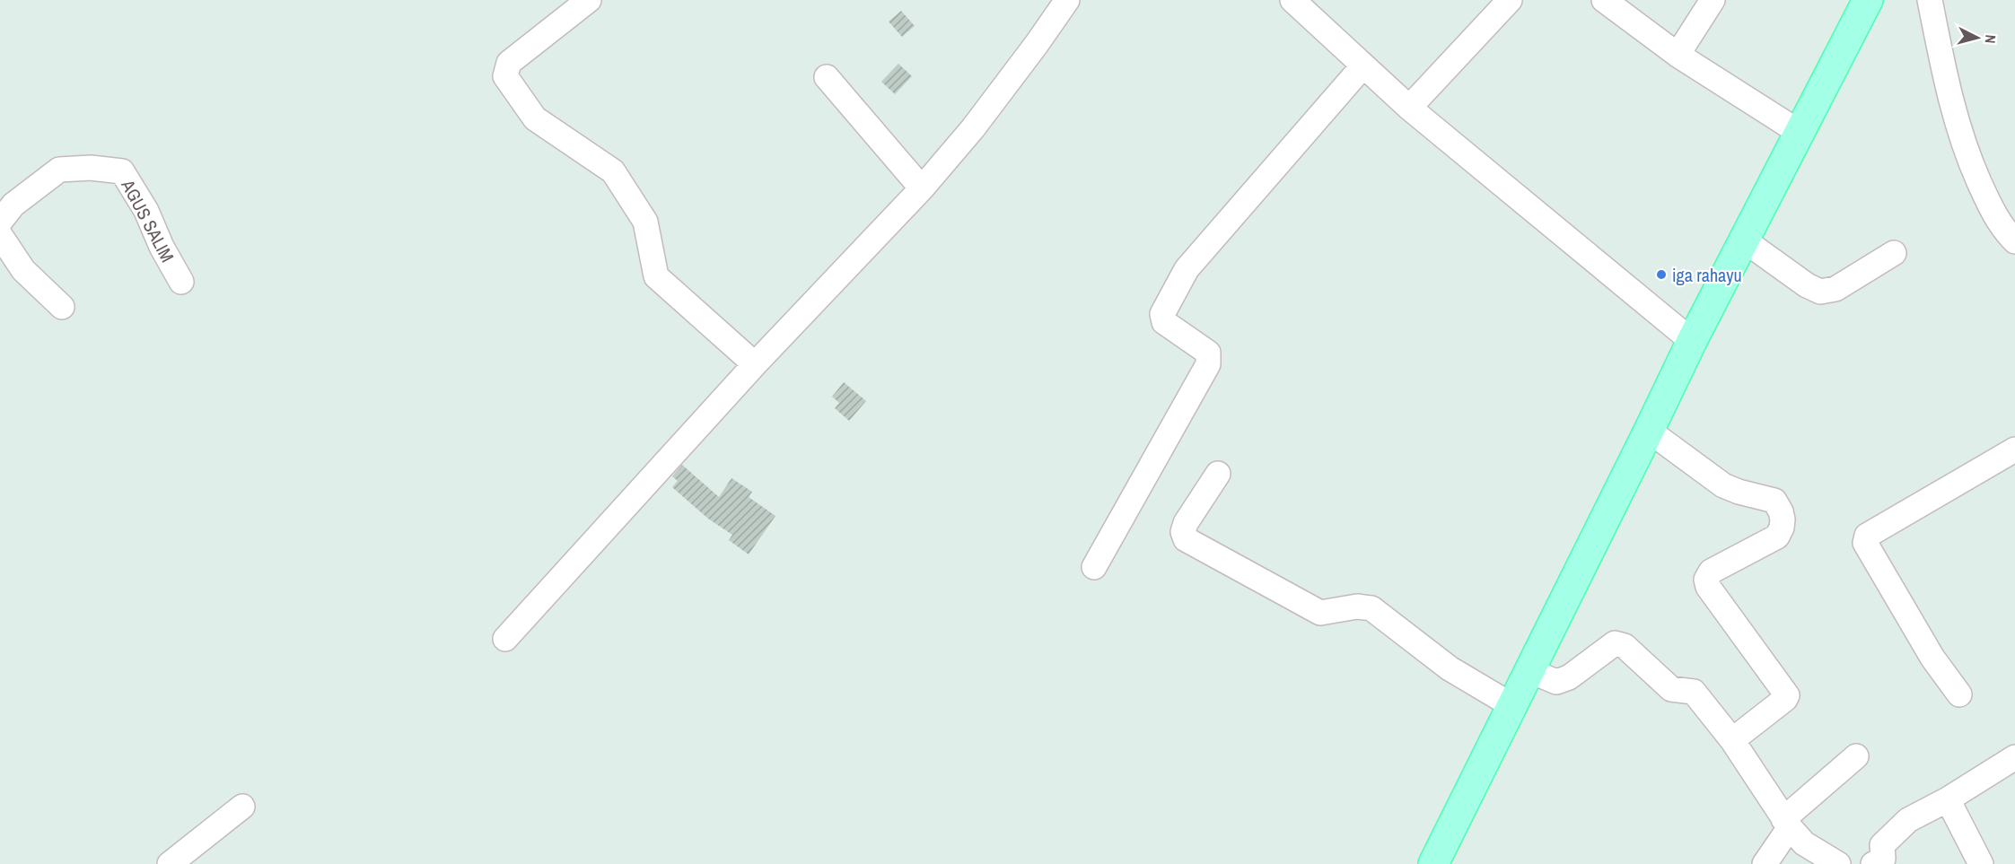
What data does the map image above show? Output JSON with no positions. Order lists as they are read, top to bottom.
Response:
{
  "streets": {
    "street": ["AGUS SALIM"]
  },
  "places": ["iga rahayu"],
  "north": "right"
}
